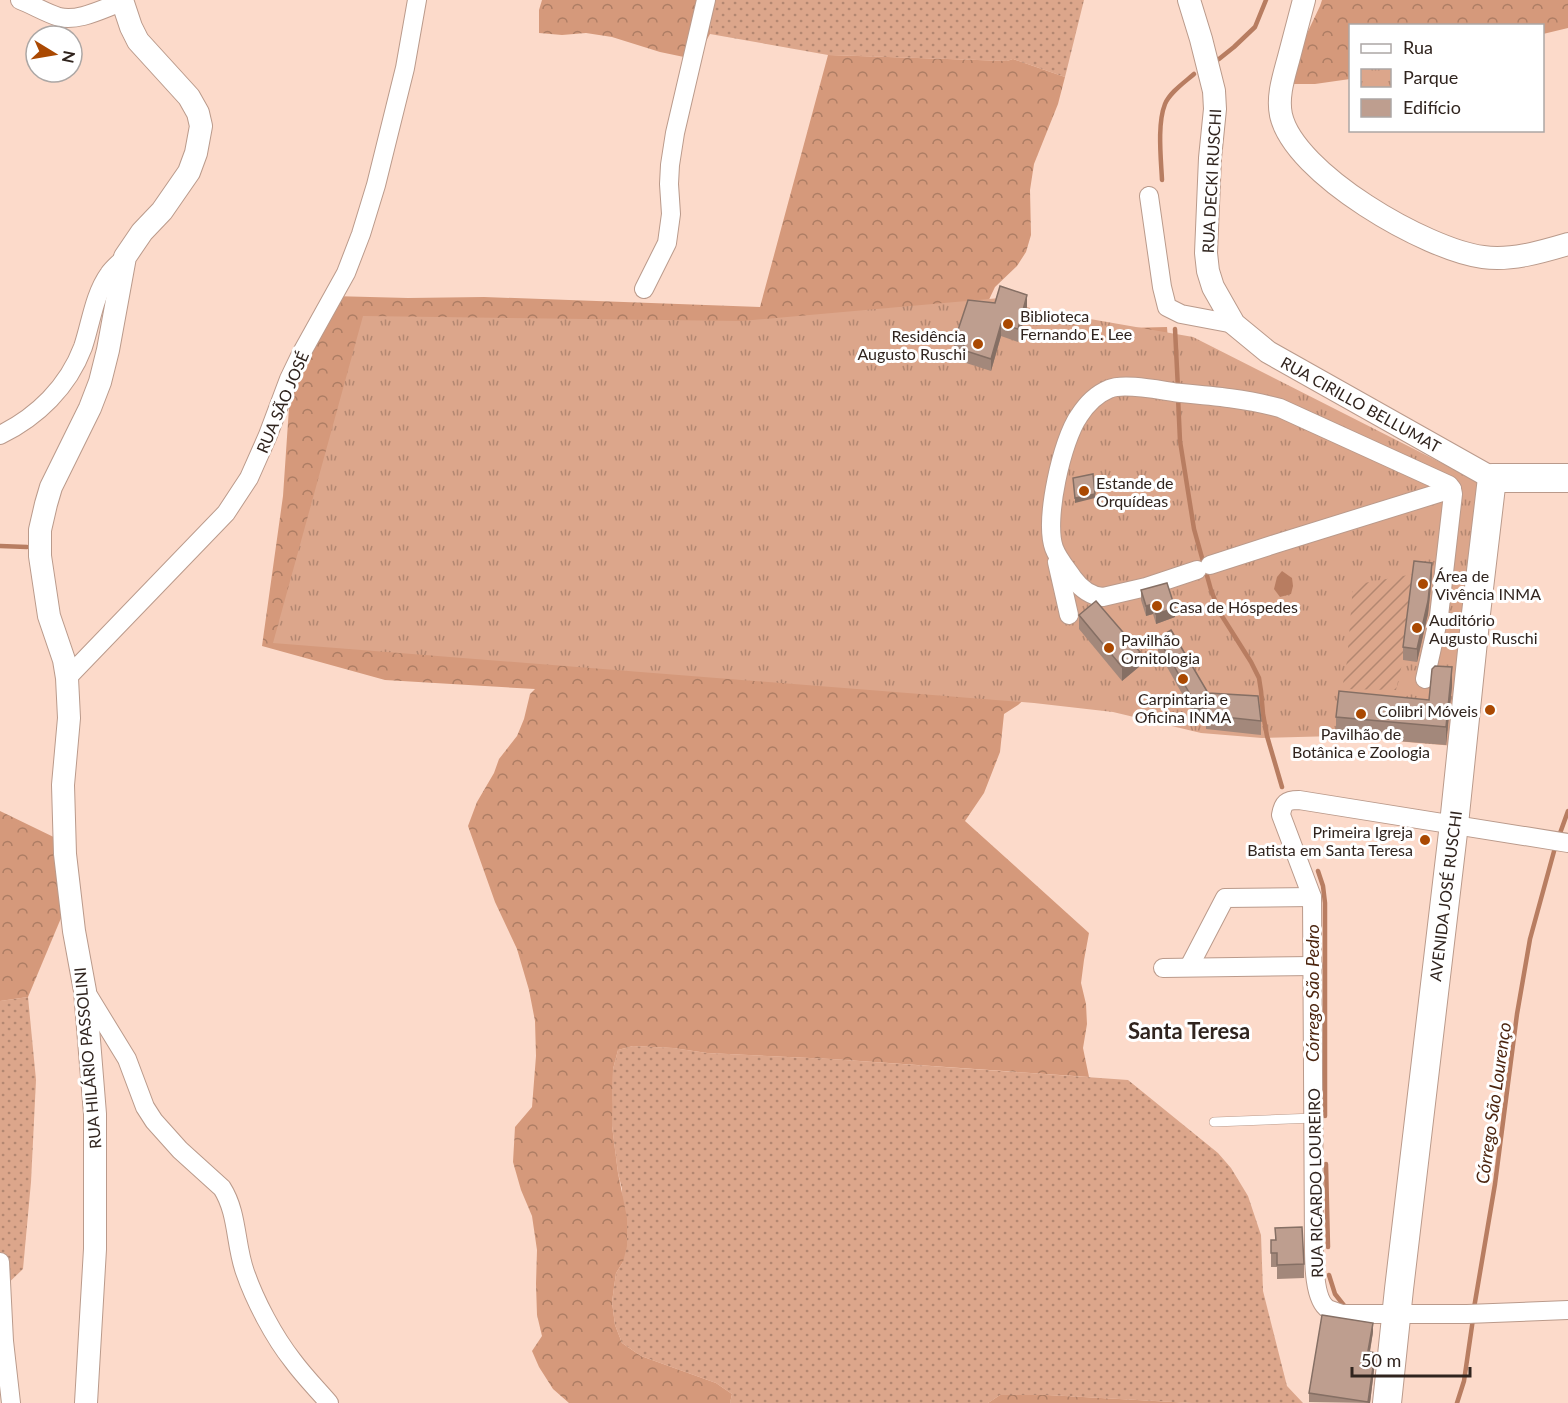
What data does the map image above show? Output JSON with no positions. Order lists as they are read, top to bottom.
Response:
{
  "streets": {
    "main road": ["AVENIDA JOSÉ RUSCHI"],
    "street": [
      "RUA DECKI RUSCHI",
      "RUA SÃO JOSÉ",
      "RUA CIRILLO BELLUMAT",
      "RUA HILÁRIO PASSOLINI",
      "RUA RICARDO LOUREIRO"
    ]
  },
  "crossings": [
    ["RUA DECKI RUSCHI", "RUA CIRILLO BELLUMAT"],
    ["RUA SÃO JOSÉ", "RUA HILÁRIO PASSOLINI"],
    ["RUA CIRILLO BELLUMAT", "AVENIDA JOSÉ RUSCHI"],
    ["AVENIDA JOSÉ RUSCHI", "RUA RICARDO LOUREIRO"]
  ],
  "districts": ["Santa Teresa"],
  "water": ["Córrego São Pedro", "Córrego São Lourenço"],
  "places": [
    "Biblioteca Fernando E. Lee",
    "Residência Augusto Ruschi",
    "Estande de Orquídeas",
    "Área de Vivência INMA",
    "Casa de Hóspedes",
    "Auditório Augusto Ruschi",
    "Pavilhão Ornitologia",
    "Carpintaria e Oficina INMA",
    "Colibri Móveis",
    "Pavilhão de Botânica e Zoologia",
    "Primeira Igreja Batista em Santa Teresa"
  ],
  "legend": ["Rua", "Parque", "Edifício"],
  "scale_bar": "50 m",
  "north": "right"
}
